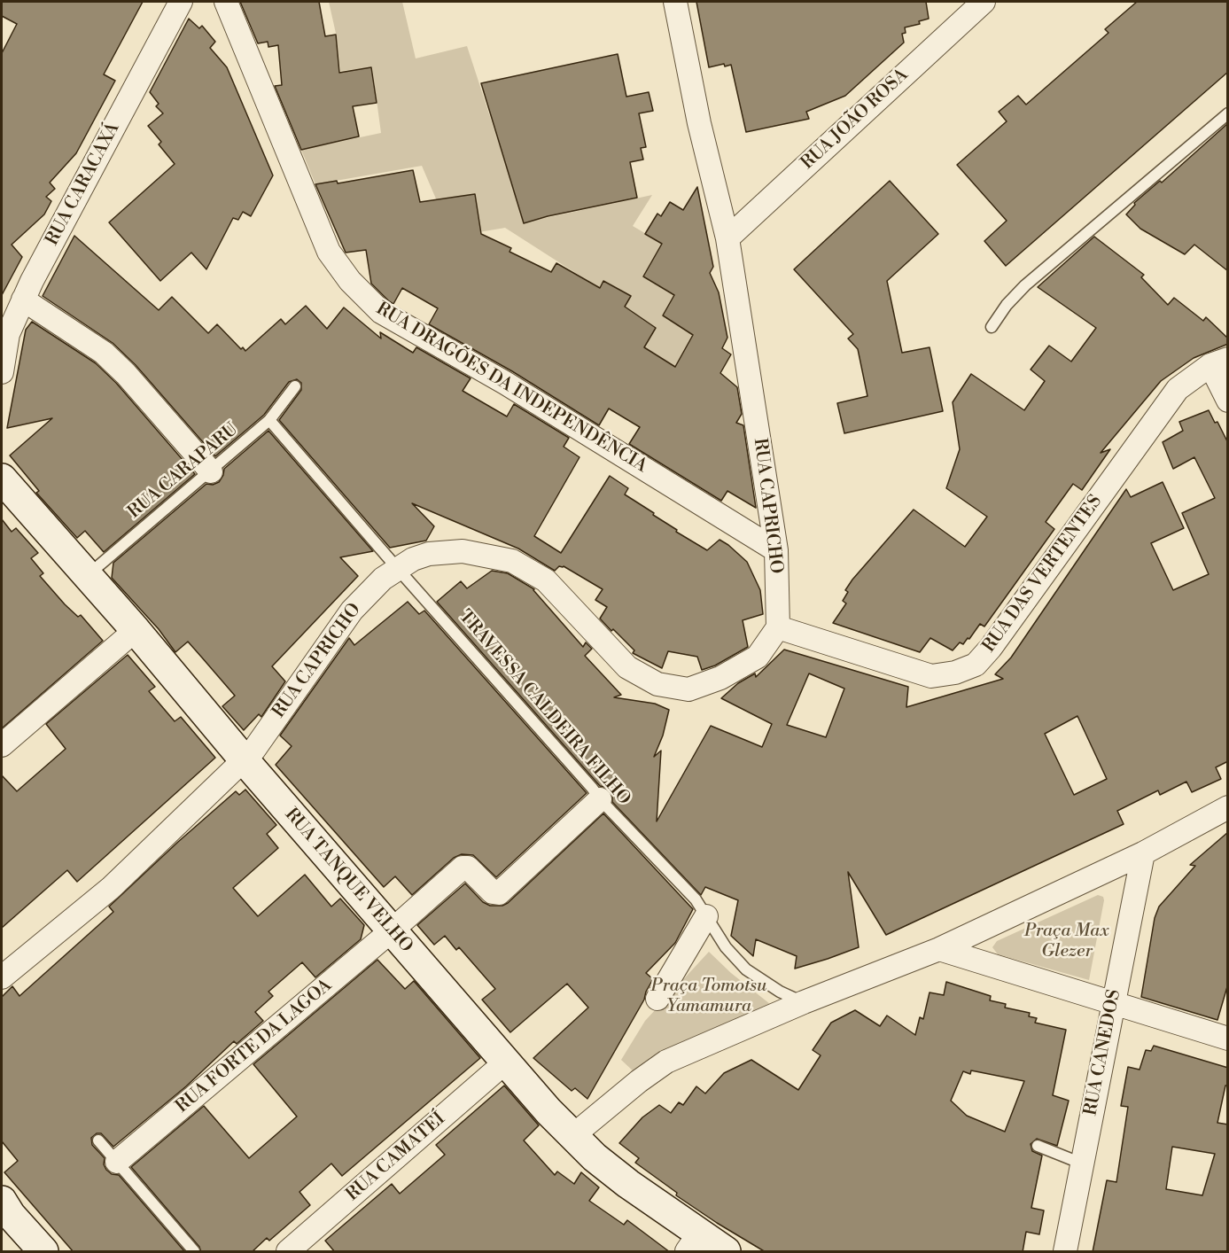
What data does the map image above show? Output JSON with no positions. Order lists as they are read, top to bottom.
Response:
{
  "streets": {
    "street": [
      "RUA JOÃO ROSA",
      "RUA CARACAXÁ",
      "RUA DRAGÕES DA INDEPENDÊNCIA",
      "RUA CAPRICHO",
      "RUA DAS VERTENTES",
      "RUA TANQUE VELHO",
      "RUA FORTE DA LAGOA",
      "RUA CANEDOS",
      "RUA CAMATEÍ"
    ],
    "lane": ["RUA CARAPARU", "TRAVESSA CALDEIRA FILHO"]
  },
  "crossings": [
    ["RUA JOÃO ROSA", "RUA CAPRICHO"],
    ["RUA DRAGÕES DA INDEPENDÊNCIA", "RUA CAPRICHO"],
    ["RUA CARAPARU", "TRAVESSA CALDEIRA FILHO"],
    ["RUA CARAPARU", "RUA TANQUE VELHO"],
    ["RUA CAPRICHO", "RUA DAS VERTENTES"],
    ["RUA CAPRICHO", "TRAVESSA CALDEIRA FILHO"],
    ["RUA CAPRICHO", "RUA TANQUE VELHO"],
    ["TRAVESSA CALDEIRA FILHO", "RUA FORTE DA LAGOA"],
    ["RUA TANQUE VELHO", "RUA FORTE DA LAGOA"],
    ["RUA TANQUE VELHO", "RUA CAMATEÍ"]
  ],
  "parks": ["Praça Max Glezer", "Praça Tomotsu Yamamura"]
}
